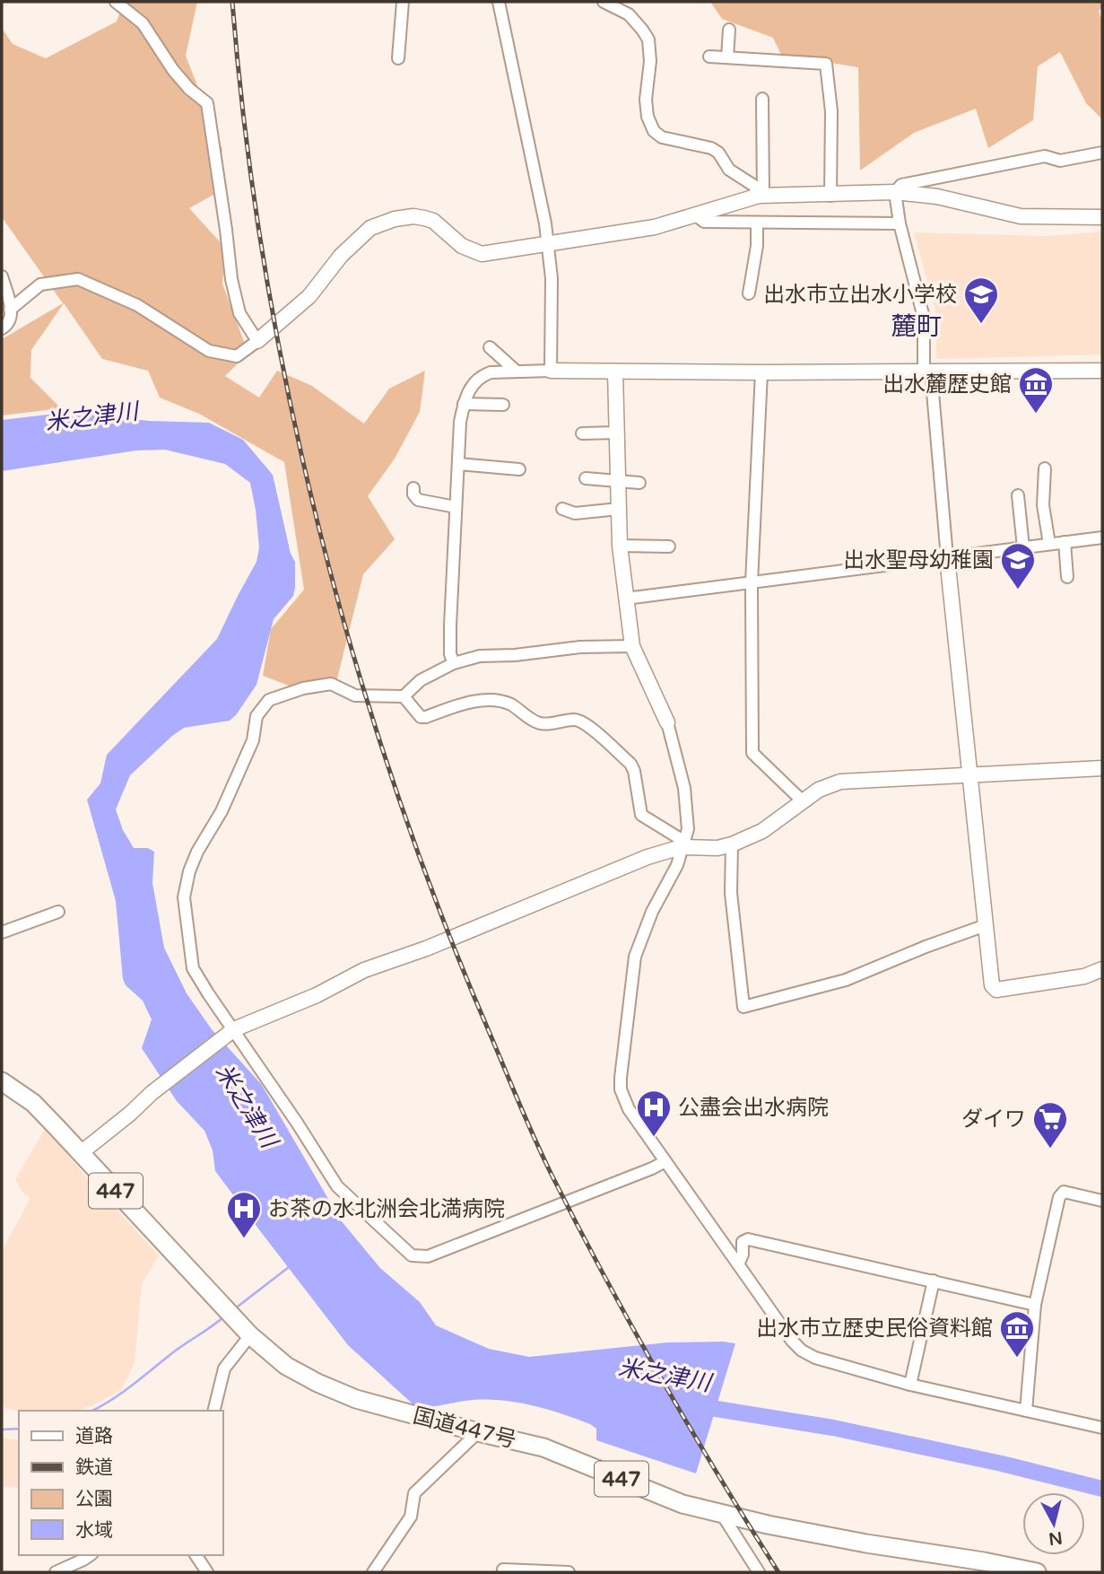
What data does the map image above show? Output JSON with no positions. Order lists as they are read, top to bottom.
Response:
{
  "streets": {
    "highway": ["447", "国道447号"]
  },
  "districts": ["麓町"],
  "water": ["米之津川"],
  "places": {
    "school or university": ["出水市立出水小学校", "出水聖母幼稚園"],
    "museum": ["出水麓歴史館", "出水市立歴史民俗資料館"],
    "hospital": ["公盡会出水病院", "お茶の水北洲会北満病院"],
    "supermarket": ["ダイワ"]
  },
  "legend": [
    "道路",
    "鉄道",
    "公園",
    "水域"
  ],
  "north": "bottom"
}
